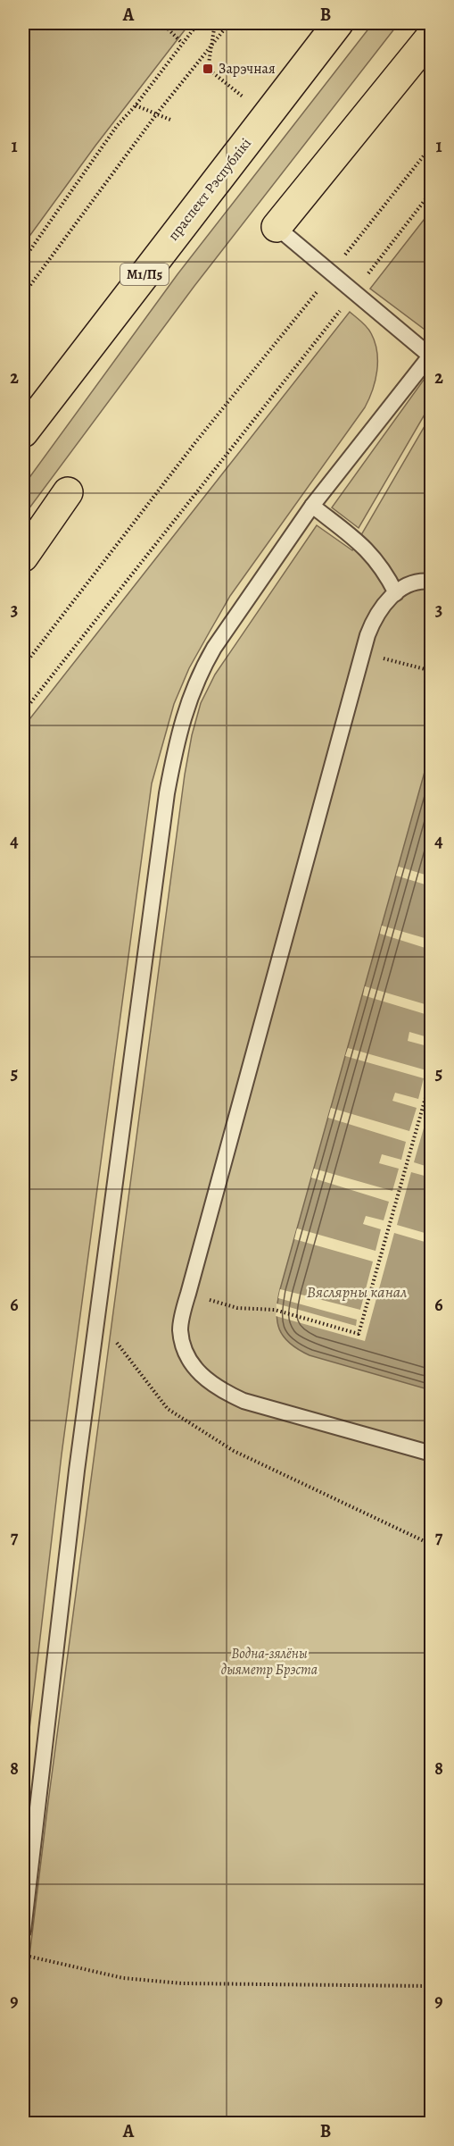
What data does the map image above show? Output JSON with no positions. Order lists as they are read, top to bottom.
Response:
{
  "streets": {
    "highway": ["праспект Рэспублікі", "М1/П5"]
  },
  "water": ["Вяслярны канал"],
  "parks": ["Водна-зялёны дыяметр Брэста"],
  "places": {
    "transit": ["Зарэчная"]
  },
  "grid": {
    "columns": ["A", "B"],
    "rows": [
      "1",
      "2",
      "3",
      "4",
      "5",
      "6",
      "7",
      "8",
      "9"
    ]
  }
}
